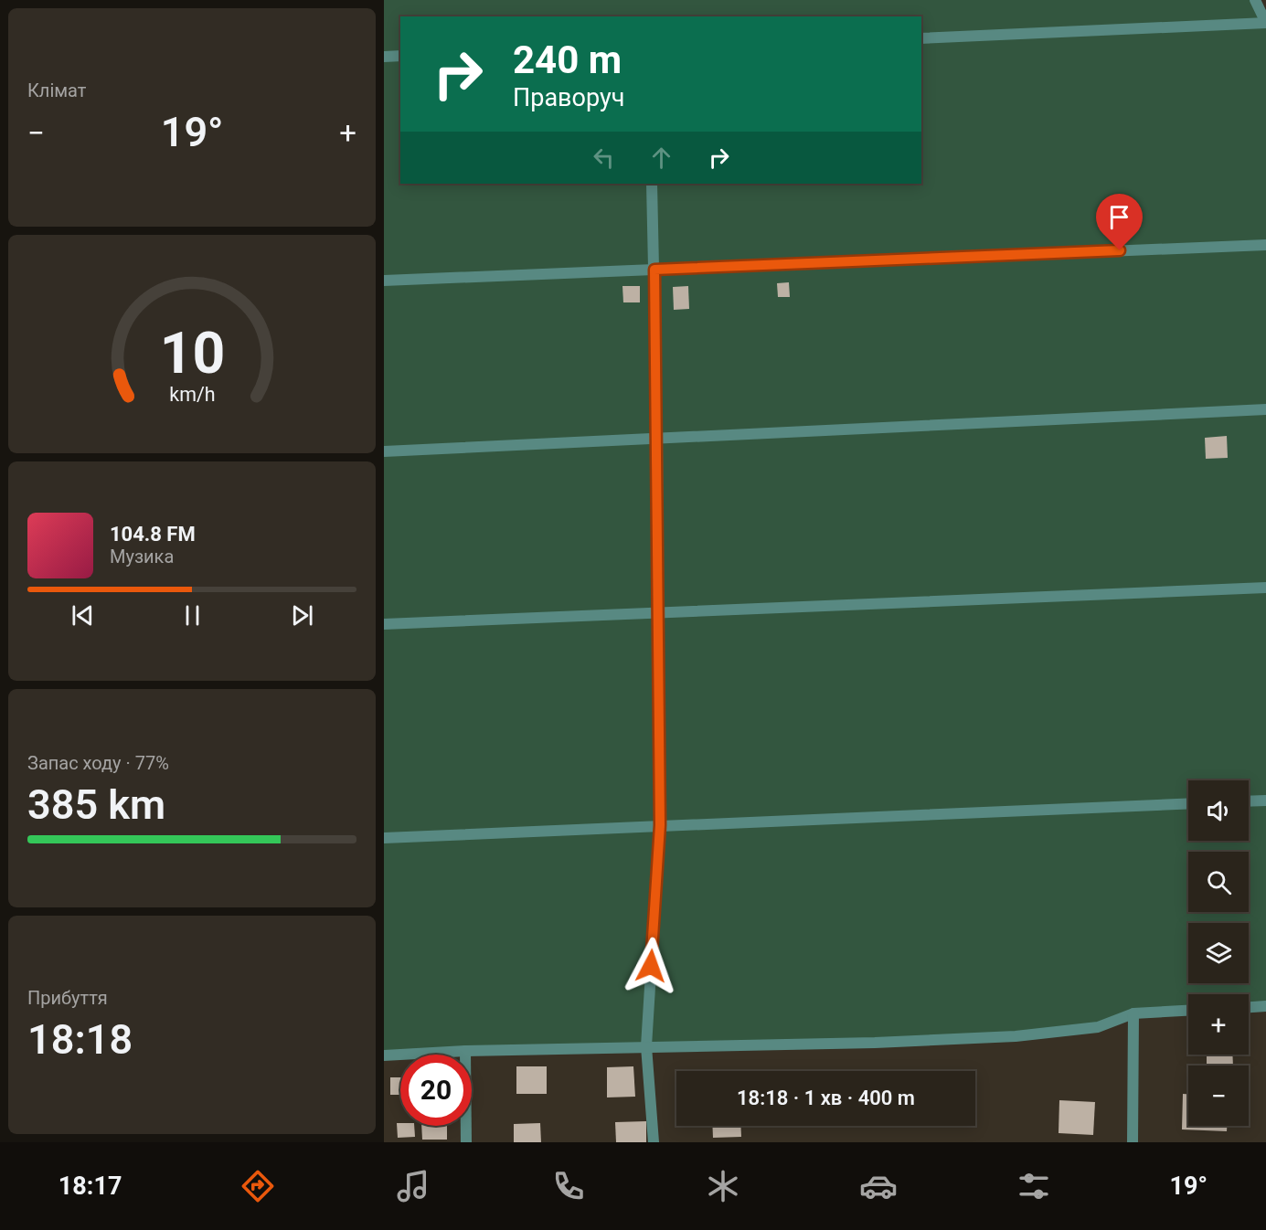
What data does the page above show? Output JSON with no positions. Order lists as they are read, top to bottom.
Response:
{
  "page": {
    "tile": [
      "Клімат",
      ["Запас ходу · 77%", "385 km"],
      ["Прибуття", "18:18"]
    ],
    "turn": ["240 m", "Праворуч"],
    "heat": ["−", "19°", "+"],
    "song": ["104.8 FM", "Музика"],
    "map_buttons": ["+", "−"],
    "limit": "20",
    "trip": "18:18 · 1 хв · 400 m",
    "tabs": ["18:17", "19°"],
    "gauge": ["10", "km/h"]
  }
}
